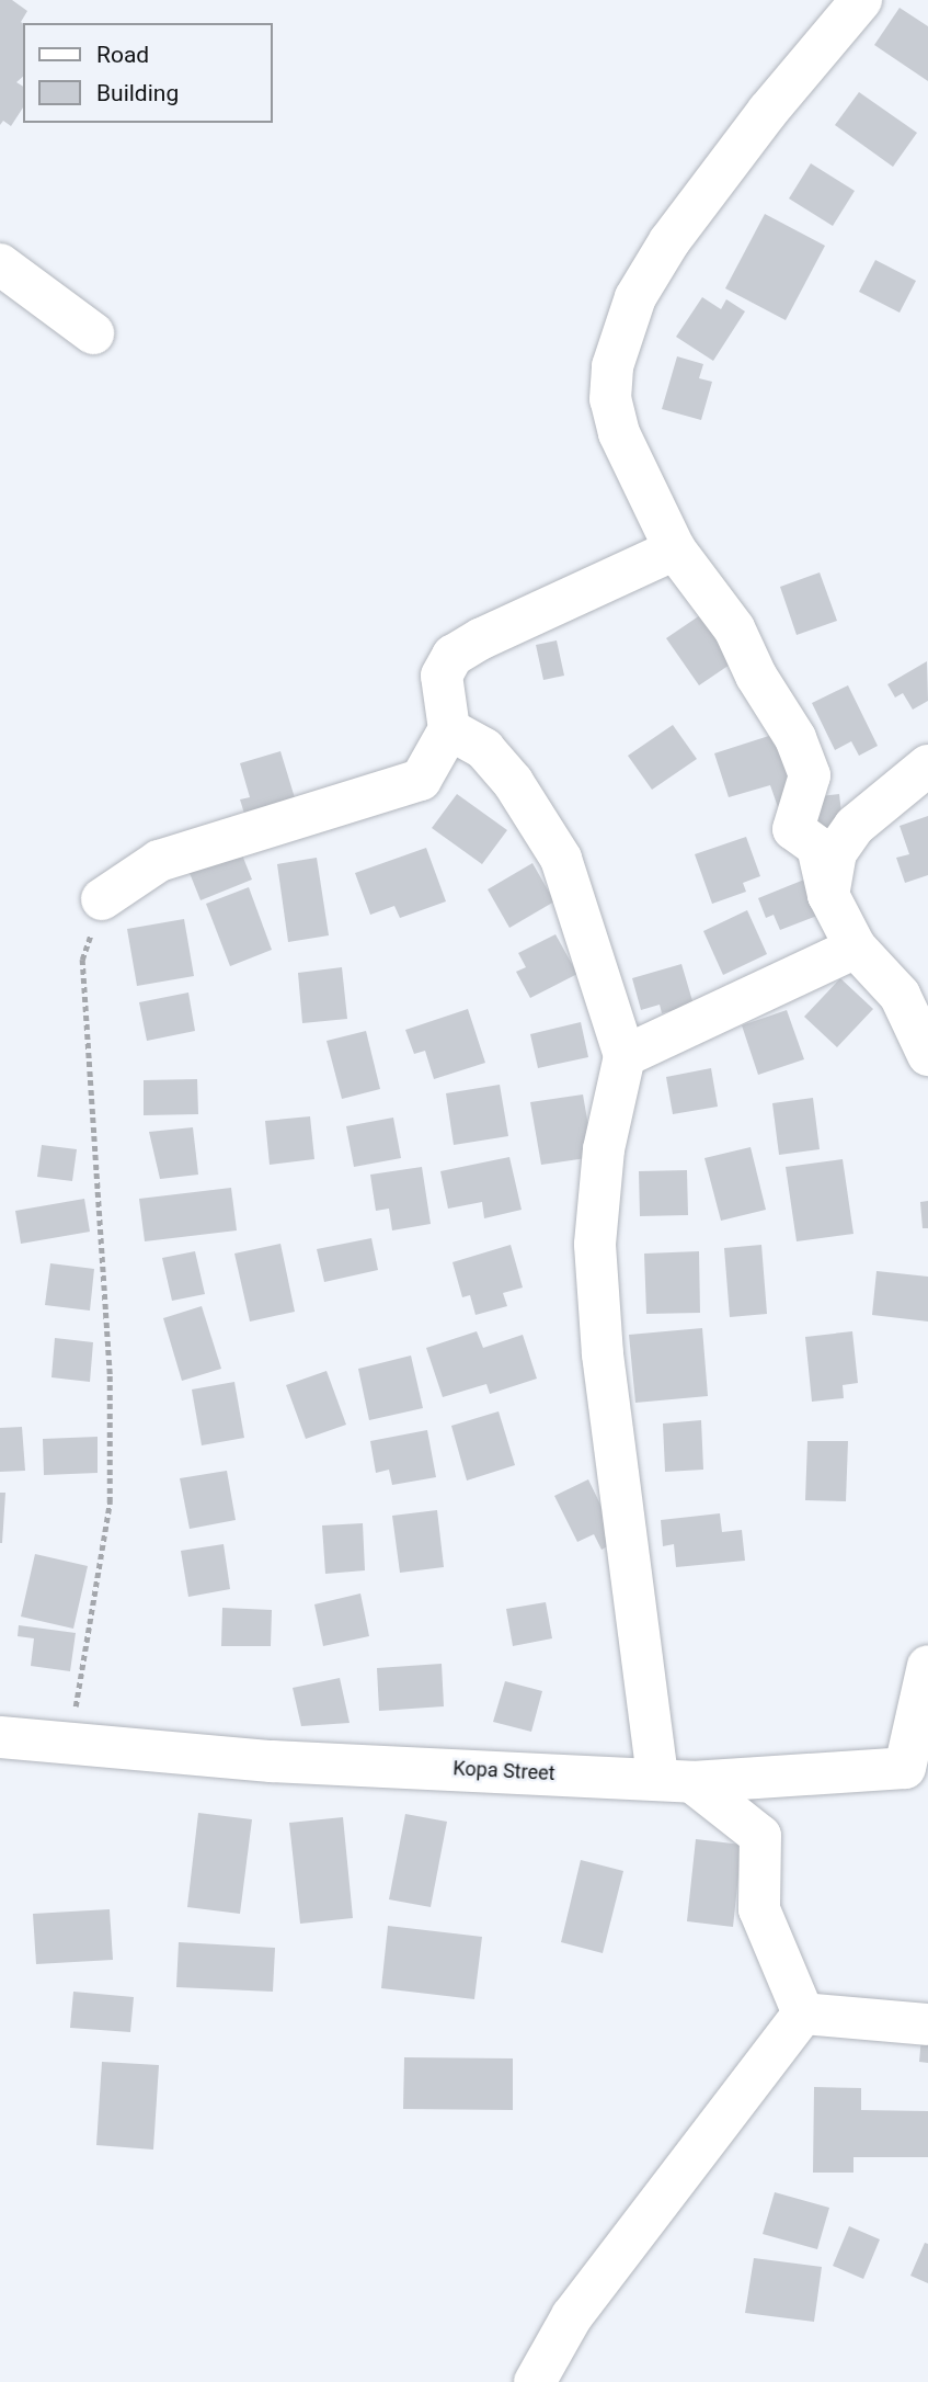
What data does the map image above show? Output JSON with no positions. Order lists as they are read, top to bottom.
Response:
{
  "streets": {
    "street": ["Kopa Street"]
  },
  "legend": ["Road", "Building"]
}
